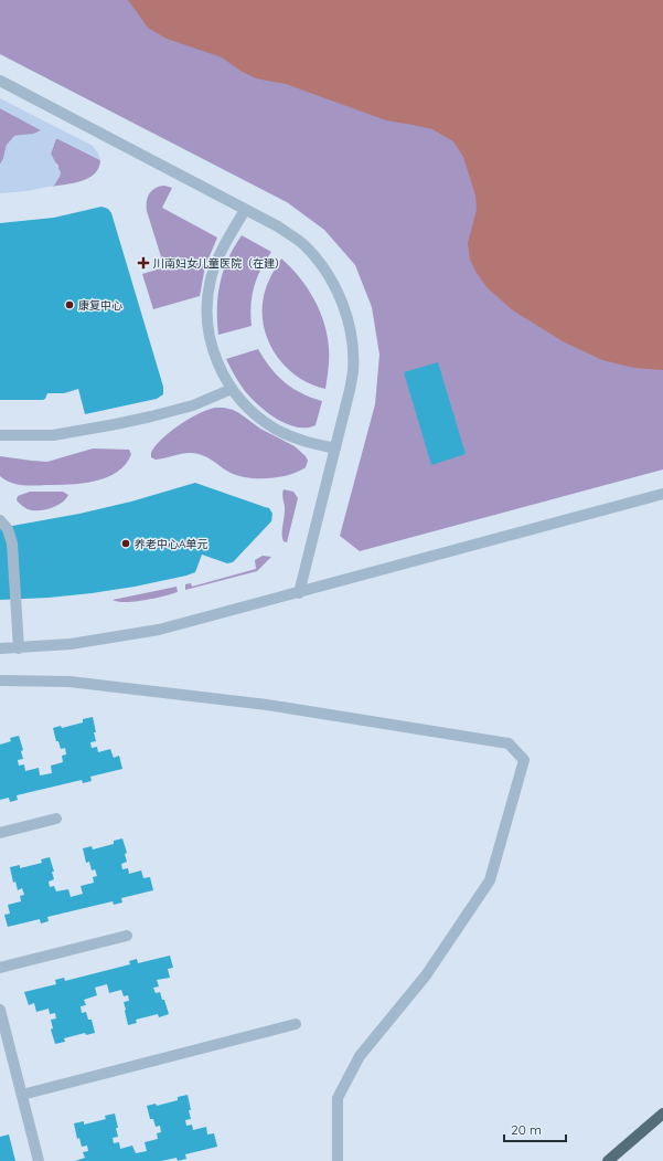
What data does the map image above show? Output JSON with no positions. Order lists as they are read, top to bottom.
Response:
{
  "places": {
    "health": ["川南妇女儿童医院（在建）"],
    "other": ["康复中心", "养老中心A单元"]
  },
  "scale_bar": "20 m"
}
